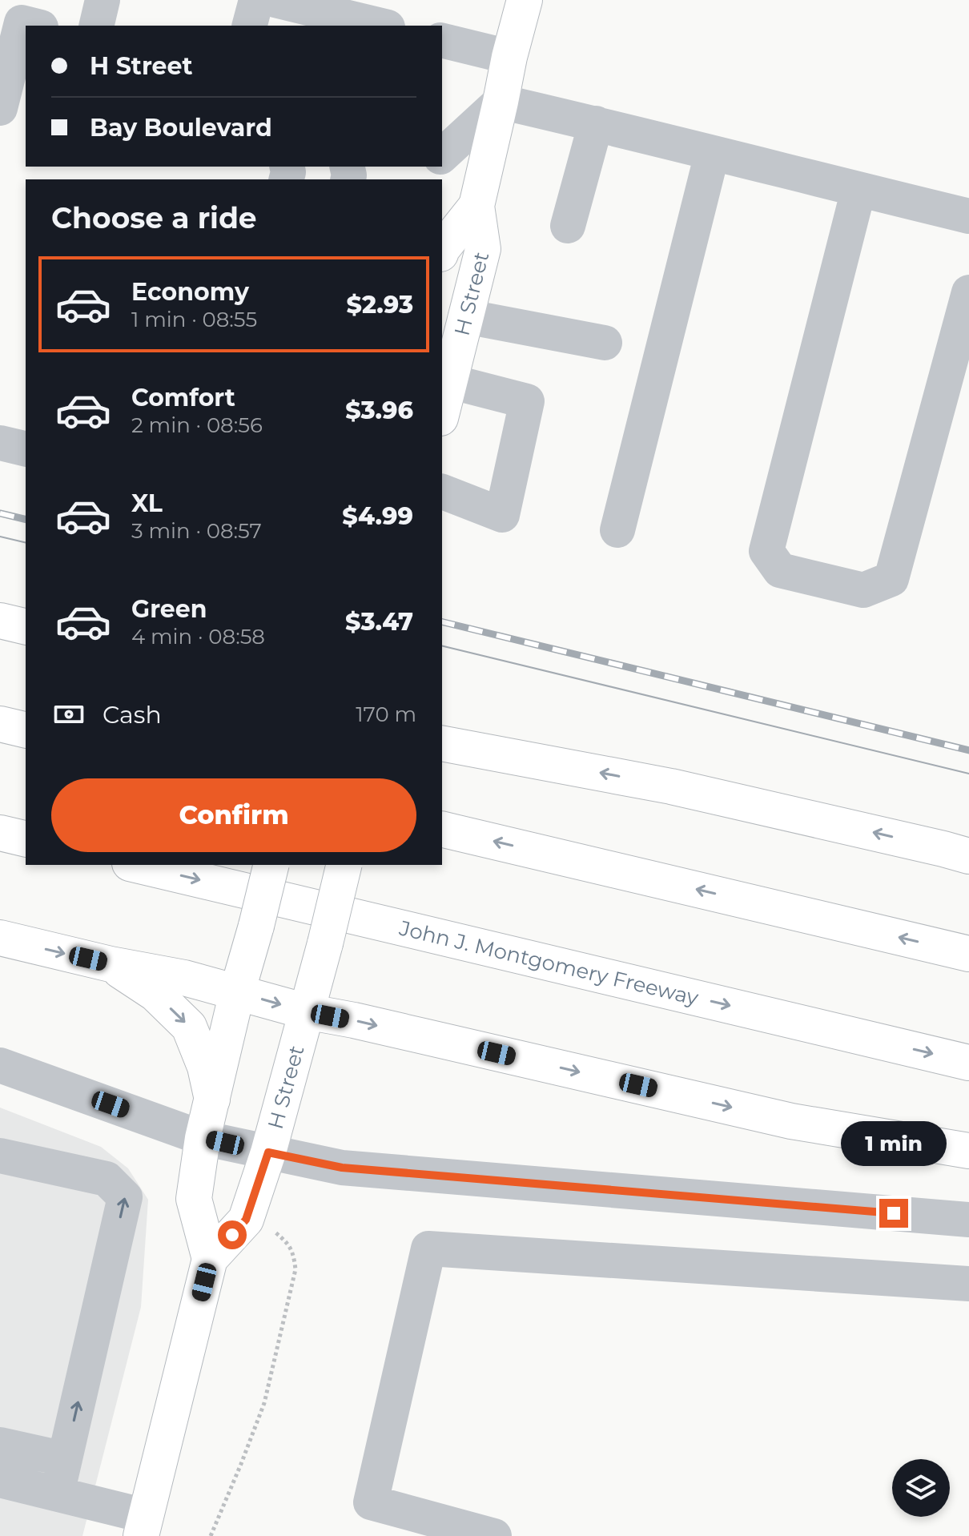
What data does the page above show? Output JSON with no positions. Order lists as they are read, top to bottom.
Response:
{
  "streets": {
    "main road": ["H Street", "John J. Montgomery Freeway"]
  },
  "page": {
    "banner": ["H Street", "Bay Boulevard"],
    "heading": "Choose a ride",
    "list": [
      {
        "name": "Economy",
        "note": "1 min · 08:55",
        "value": "$2.93"
      },
      {
        "name": "Comfort",
        "note": "2 min · 08:56",
        "value": "$3.96"
      },
      {
        "name": "XL",
        "note": "3 min · 08:57",
        "value": "$4.99"
      },
      {
        "name": "Green",
        "note": "4 min · 08:58",
        "value": "$3.47"
      }
    ],
    "pay": ["Cash", "170 m"],
    "buttons": "Confirm",
    "bubble": "1 min"
  }
}
